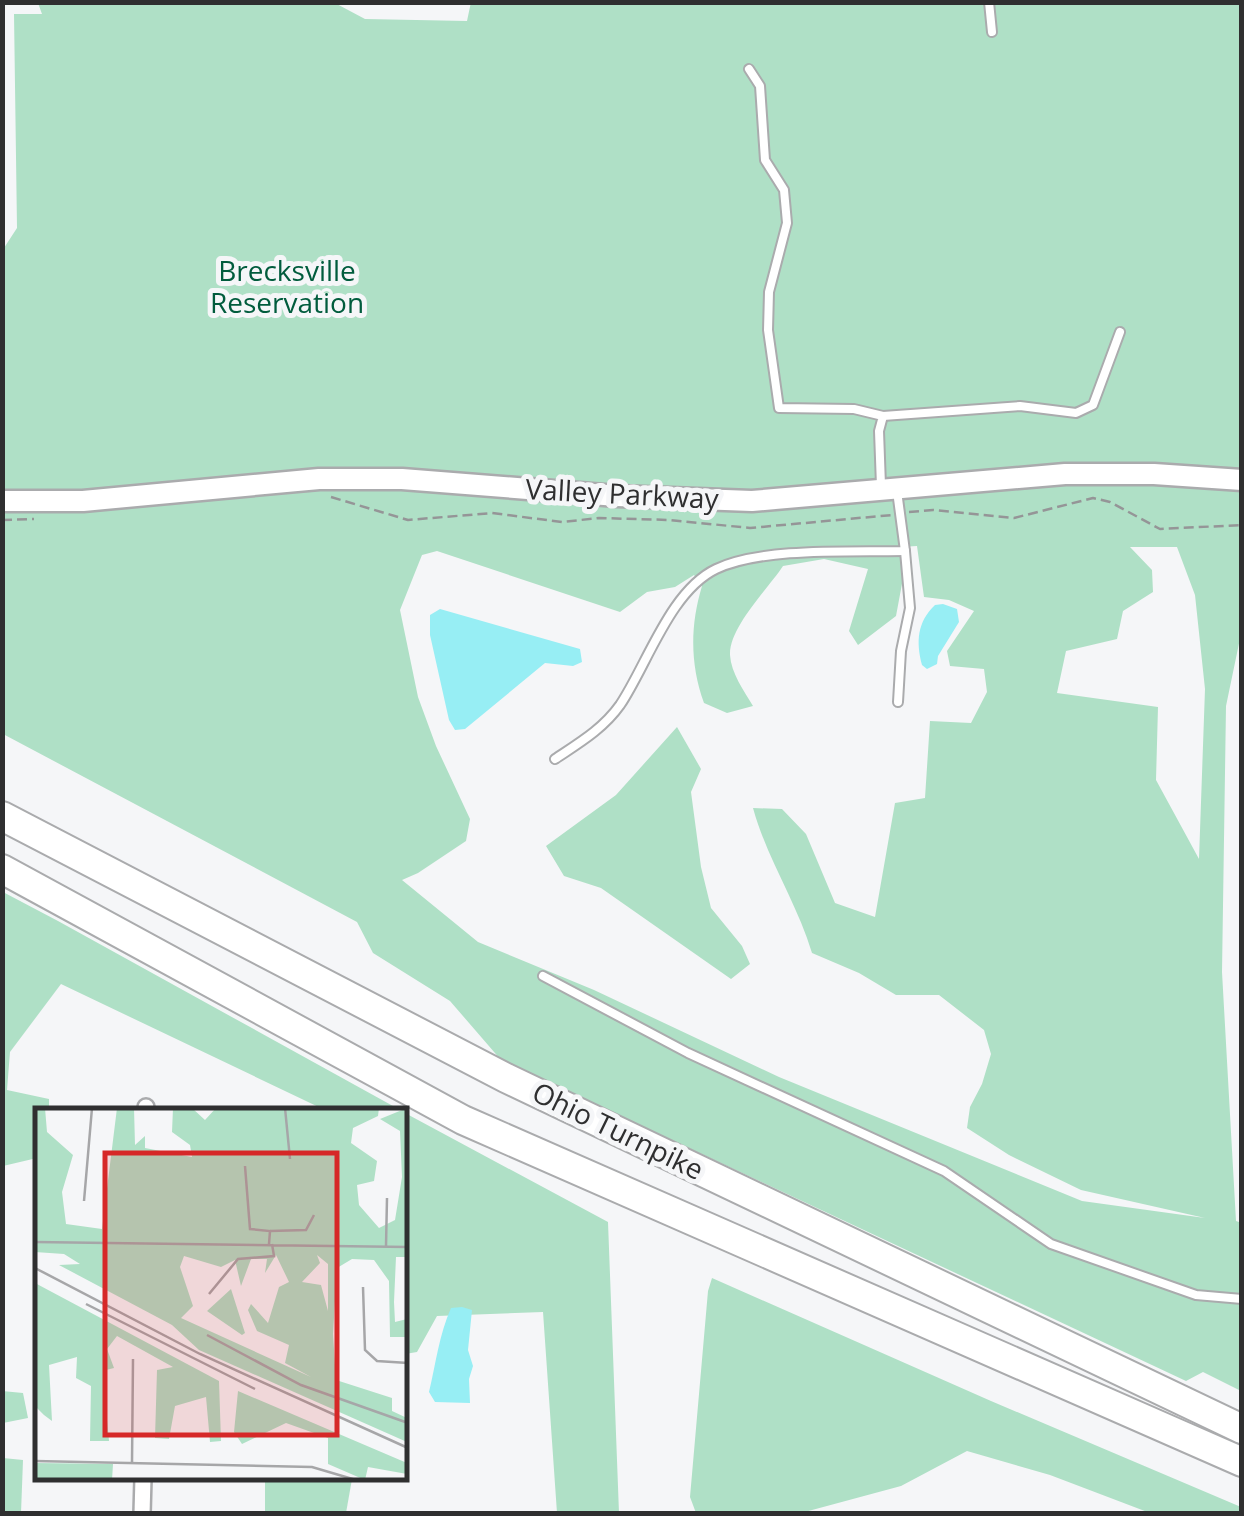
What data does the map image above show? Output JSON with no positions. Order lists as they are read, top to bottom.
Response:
{
  "streets": {
    "highway": ["Ohio Turnpike"],
    "street": ["Valley Parkway"]
  },
  "parks": ["Brecksville Reservation"]
}
